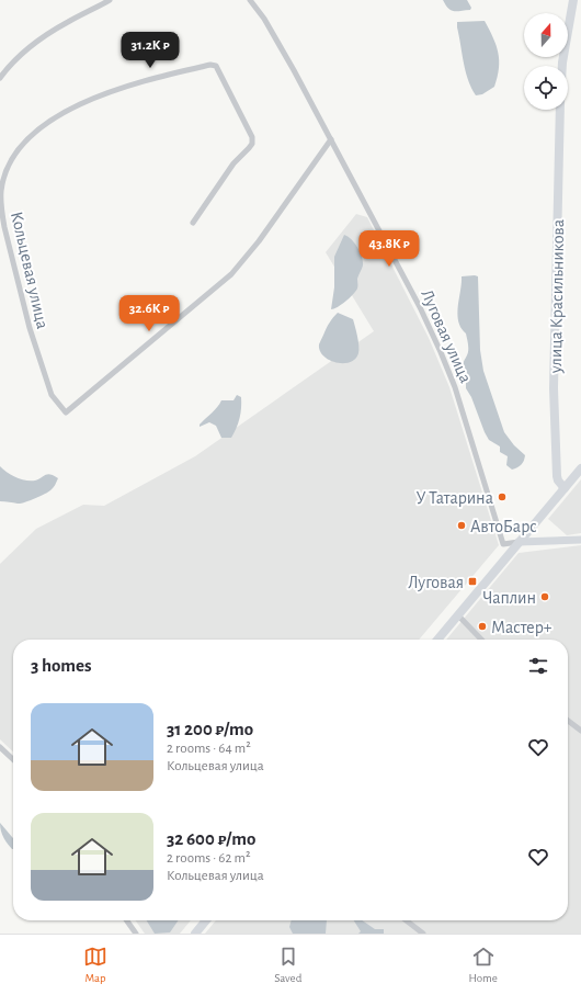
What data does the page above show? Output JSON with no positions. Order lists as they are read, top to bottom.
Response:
{
  "streets": {
    "main road": ["улица Красильникова"],
    "street": ["Кольцевая улица", "Луговая улица"]
  },
  "crossings": [
    ["Кольцевая улица", "Луговая улица"]
  ],
  "places": {
    "other": [
      "У Татарина",
      "АвтоБарс",
      "Чаплин",
      "Мастер+"
    ],
    "transit": ["Луговая"]
  },
  "north": "top",
  "page": {
    "price": ["31.2K ₽", "43.8K ₽", "32.6K ₽"],
    "heading": "3 homes",
    "list": [
      {
        "name": "31 200 ₽/mo",
        "note": "2 rooms · 64 m² · Кольцевая улица"
      },
      {
        "name": "32 600 ₽/mo",
        "note": "2 rooms · 62 m² · Кольцевая улица"
      }
    ],
    "tabs": ["Map", "Saved", "Home"]
  }
}
